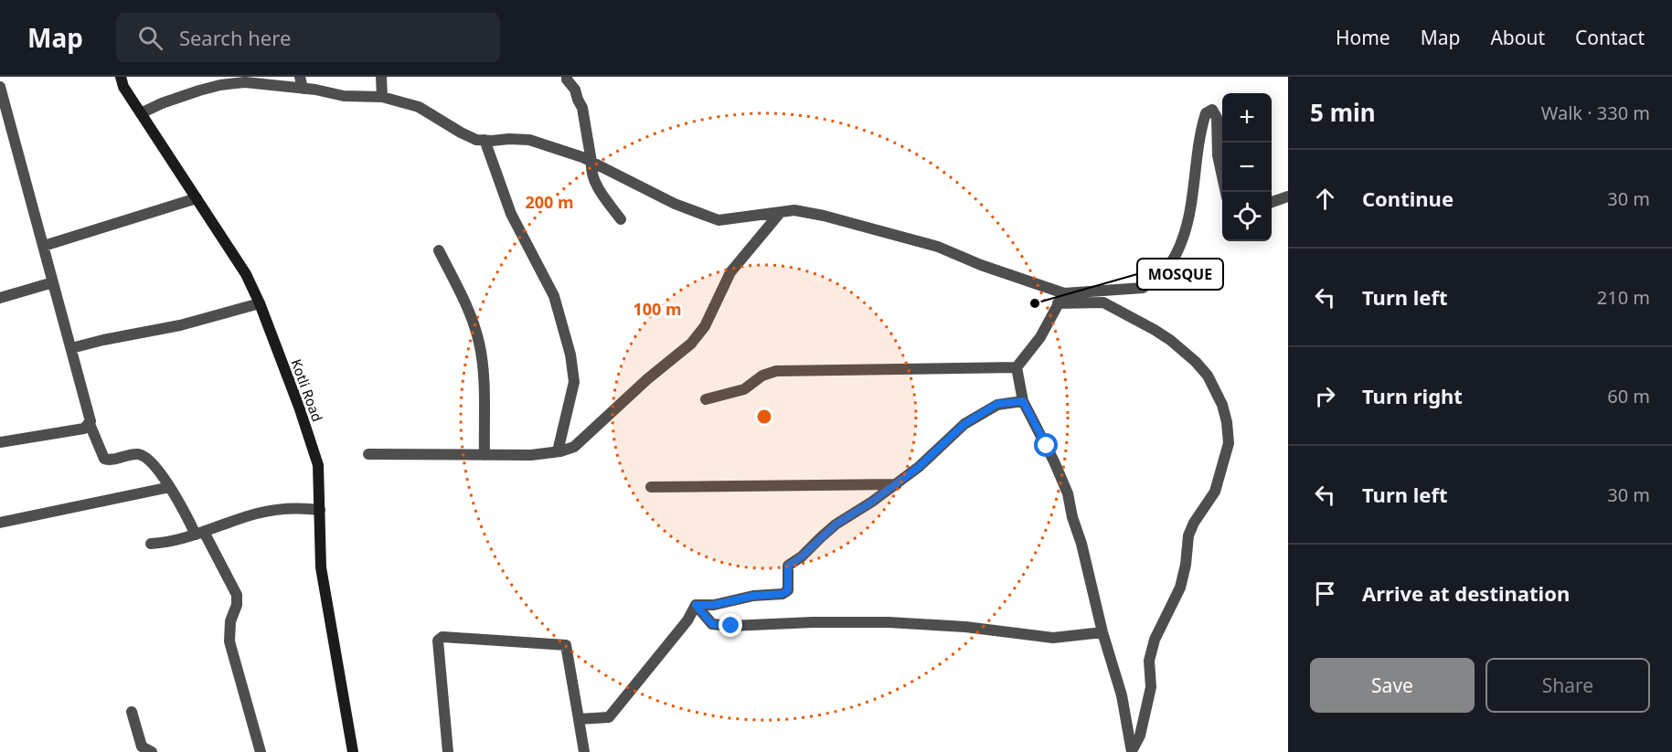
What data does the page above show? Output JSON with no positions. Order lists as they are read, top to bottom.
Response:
{
  "streets": {
    "main road": ["Kotli Road"]
  },
  "places": ["MOSQUE"],
  "page": {
    "header": "Map",
    "search": "Search here",
    "nav": [
      "Home",
      "Map",
      "About",
      "Contact"
    ],
    "heading": ["5 min", "Walk · 330 m"],
    "map_buttons": ["+", "−"],
    "list": [
      ["Continue", "30 m"],
      ["Turn left", "210 m"],
      ["Turn right", "60 m"],
      ["Turn left", "30 m"],
      "Arrive at destination"
    ],
    "buttons": ["Save", "Share"]
  },
  "rings": ["200 m", "100 m"]
}
